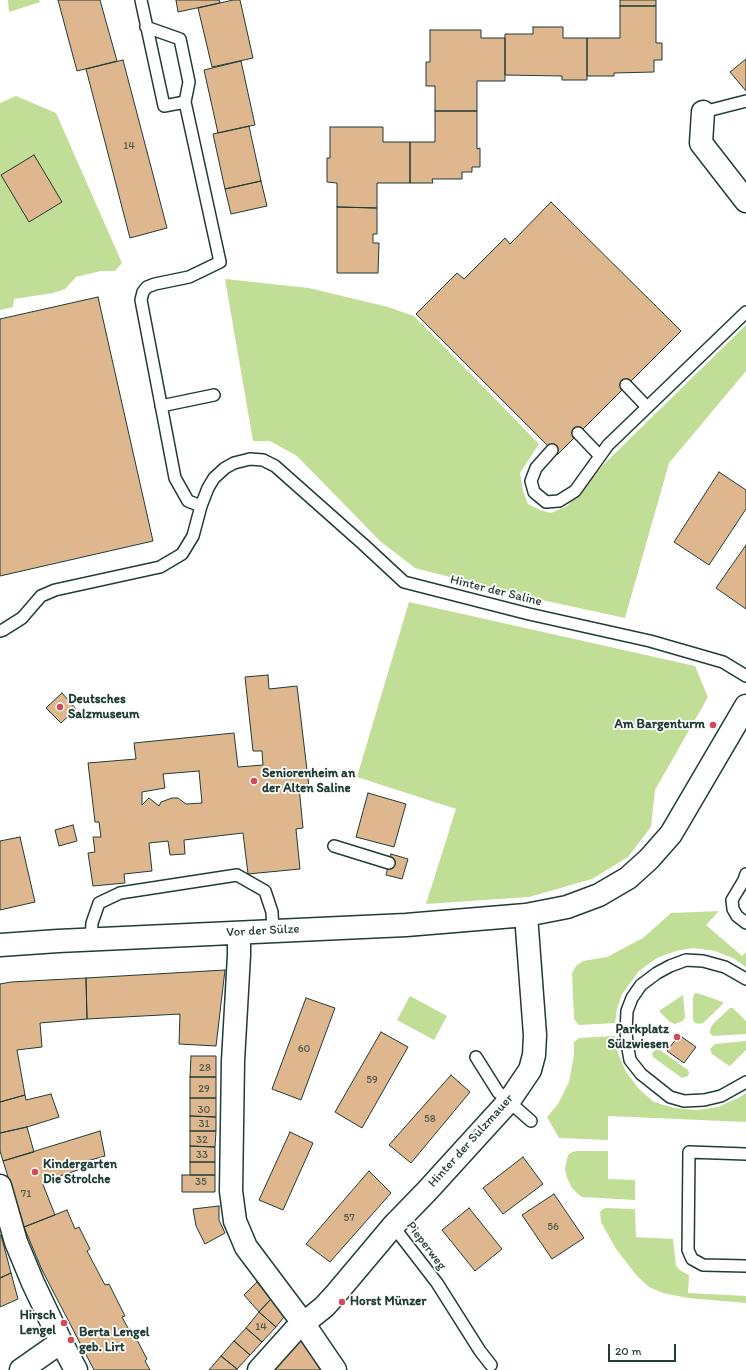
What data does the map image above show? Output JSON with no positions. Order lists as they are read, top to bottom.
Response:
{
  "streets": {
    "street": ["Vor der Sülze", "Hinter der Sülzmauer"],
    "lane": ["Hinter der Saline", "Pieperweg"]
  },
  "crossings": [
    ["Vor der Sülze", "Hinter der Sülzmauer"],
    ["Hinter der Sülzmauer", "Pieperweg"]
  ],
  "places": [
    "Deutsches Salzmuseum",
    "Am Bargenturm",
    "Seniorenheim an der Alten Saline",
    "Parkplatz Sülzwiesen",
    "Kindergarten Die Strolche",
    "Horst Münzer",
    "Hirsch Lengel",
    "Berta Lengel geb. Lirt"
  ],
  "house_numbers": [
    "14",
    "60",
    "28",
    "59",
    "29",
    "30",
    "58",
    "31",
    "32",
    "33",
    "35",
    "71",
    "57",
    "56",
    "14"
  ],
  "scale_bar": "20 m"
}
